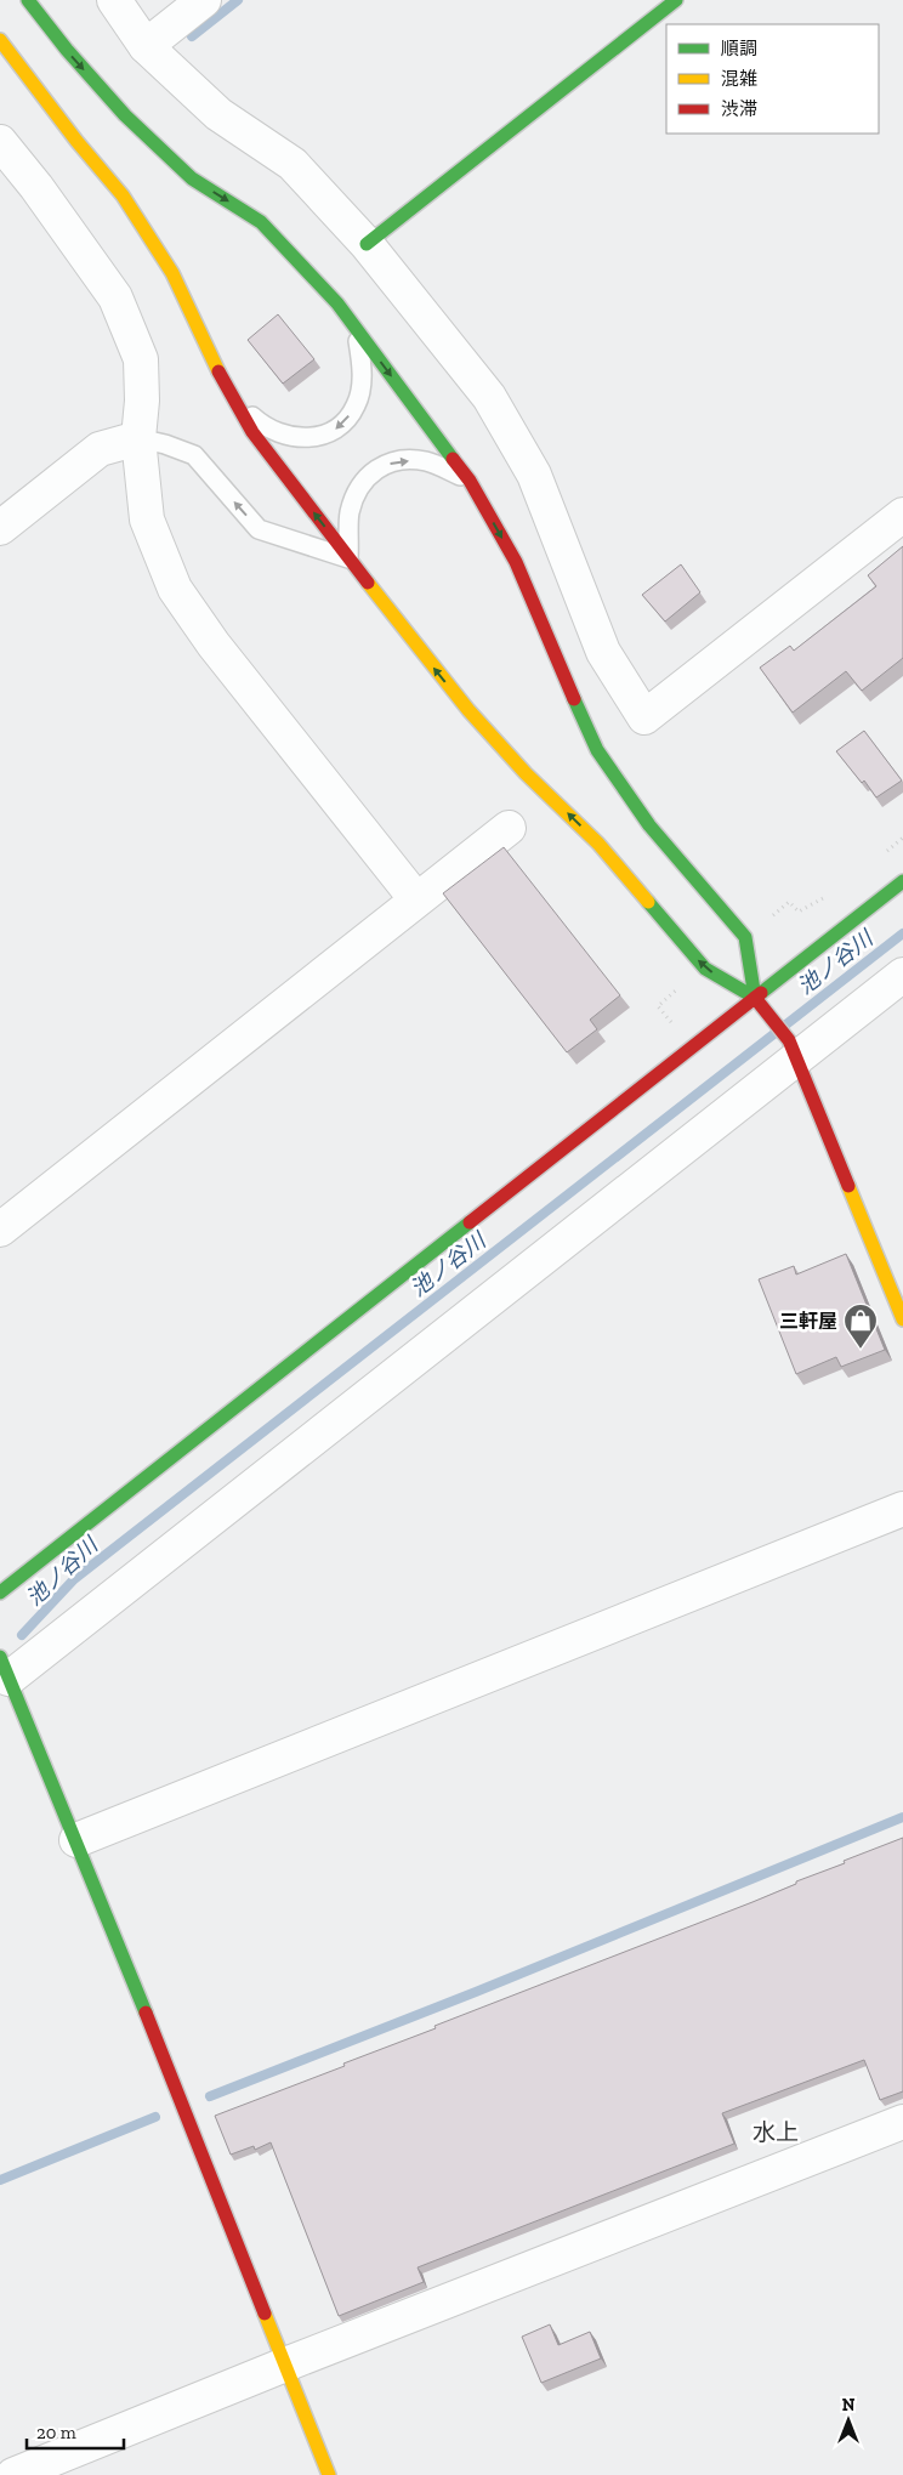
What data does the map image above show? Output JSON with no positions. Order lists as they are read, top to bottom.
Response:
{
  "districts": ["水上"],
  "water": ["池ノ谷川"],
  "places": {
    "shop": ["三軒屋"]
  },
  "legend": ["順調", "混雑", "渋滞"],
  "scale_bar": "20 m",
  "north": "top"
}
